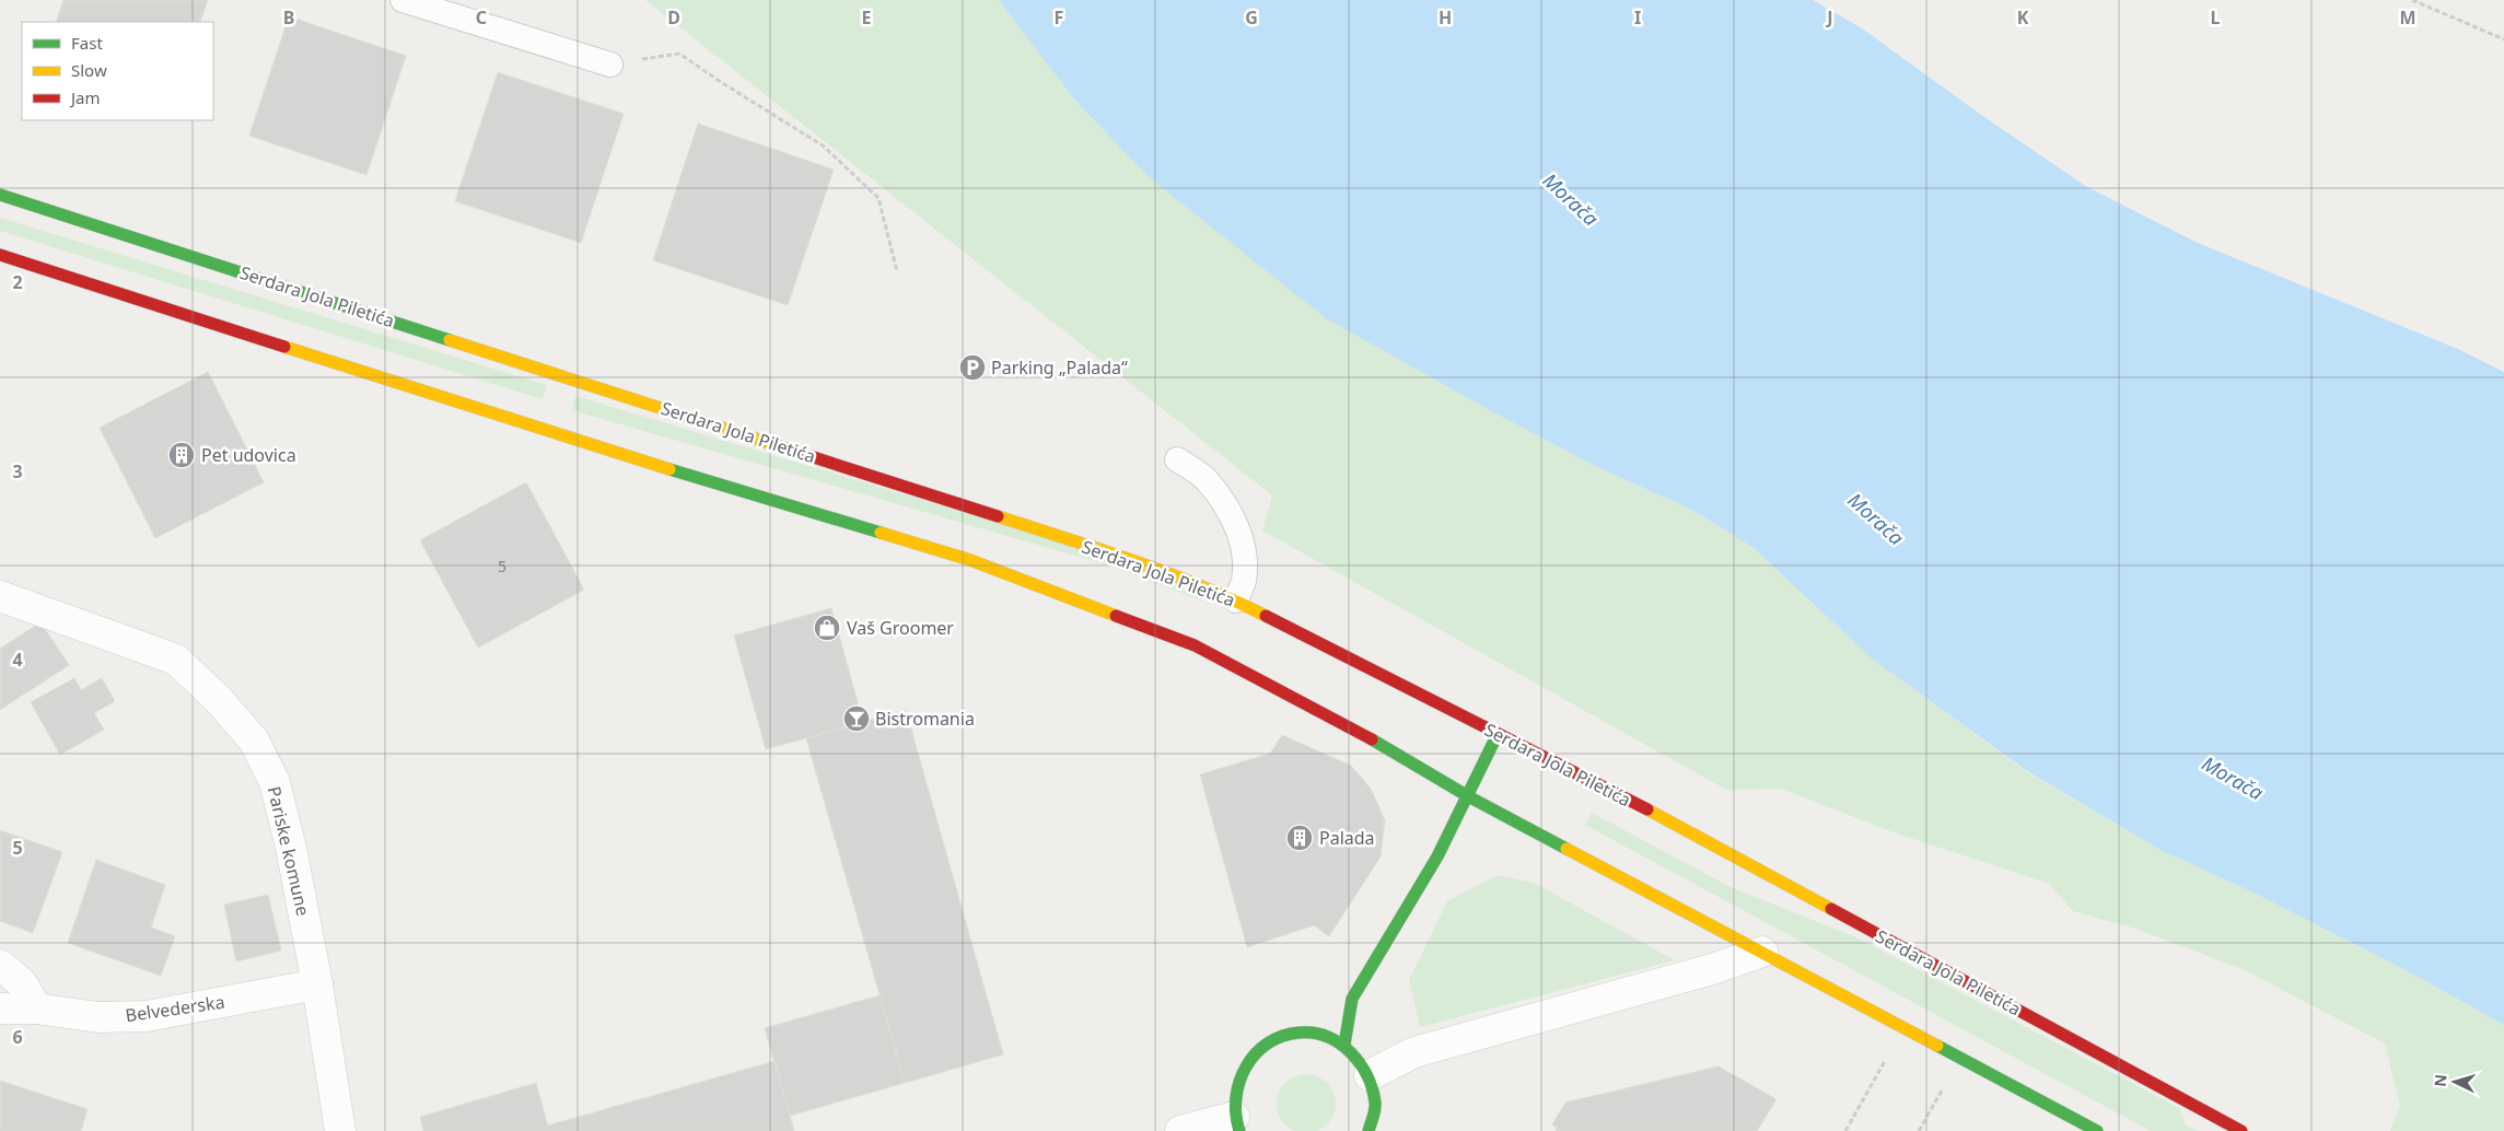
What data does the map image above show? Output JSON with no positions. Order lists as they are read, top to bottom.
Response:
{
  "streets": {
    "main road": ["Serdara Jola Piletića"],
    "street": ["Pariske komune", "Belvederska"]
  },
  "crossings": [
    ["Pariske komune", "Belvederska"]
  ],
  "water": ["Morača"],
  "places": {
    "parking": ["Parking „Palada“"],
    "building": ["Pet udovica", "Palada"],
    "shop": ["Vaš Groomer"],
    "bar": ["Bistromania"]
  },
  "house_numbers": ["5"],
  "legend": ["Fast", "Slow", "Jam"],
  "north": "left",
  "grid": {
    "columns": [
      "B",
      "C",
      "D",
      "E",
      "F",
      "G",
      "H",
      "I",
      "J",
      "K",
      "L",
      "M"
    ],
    "rows": [
      "2",
      "3",
      "4",
      "5",
      "6"
    ]
  }
}
